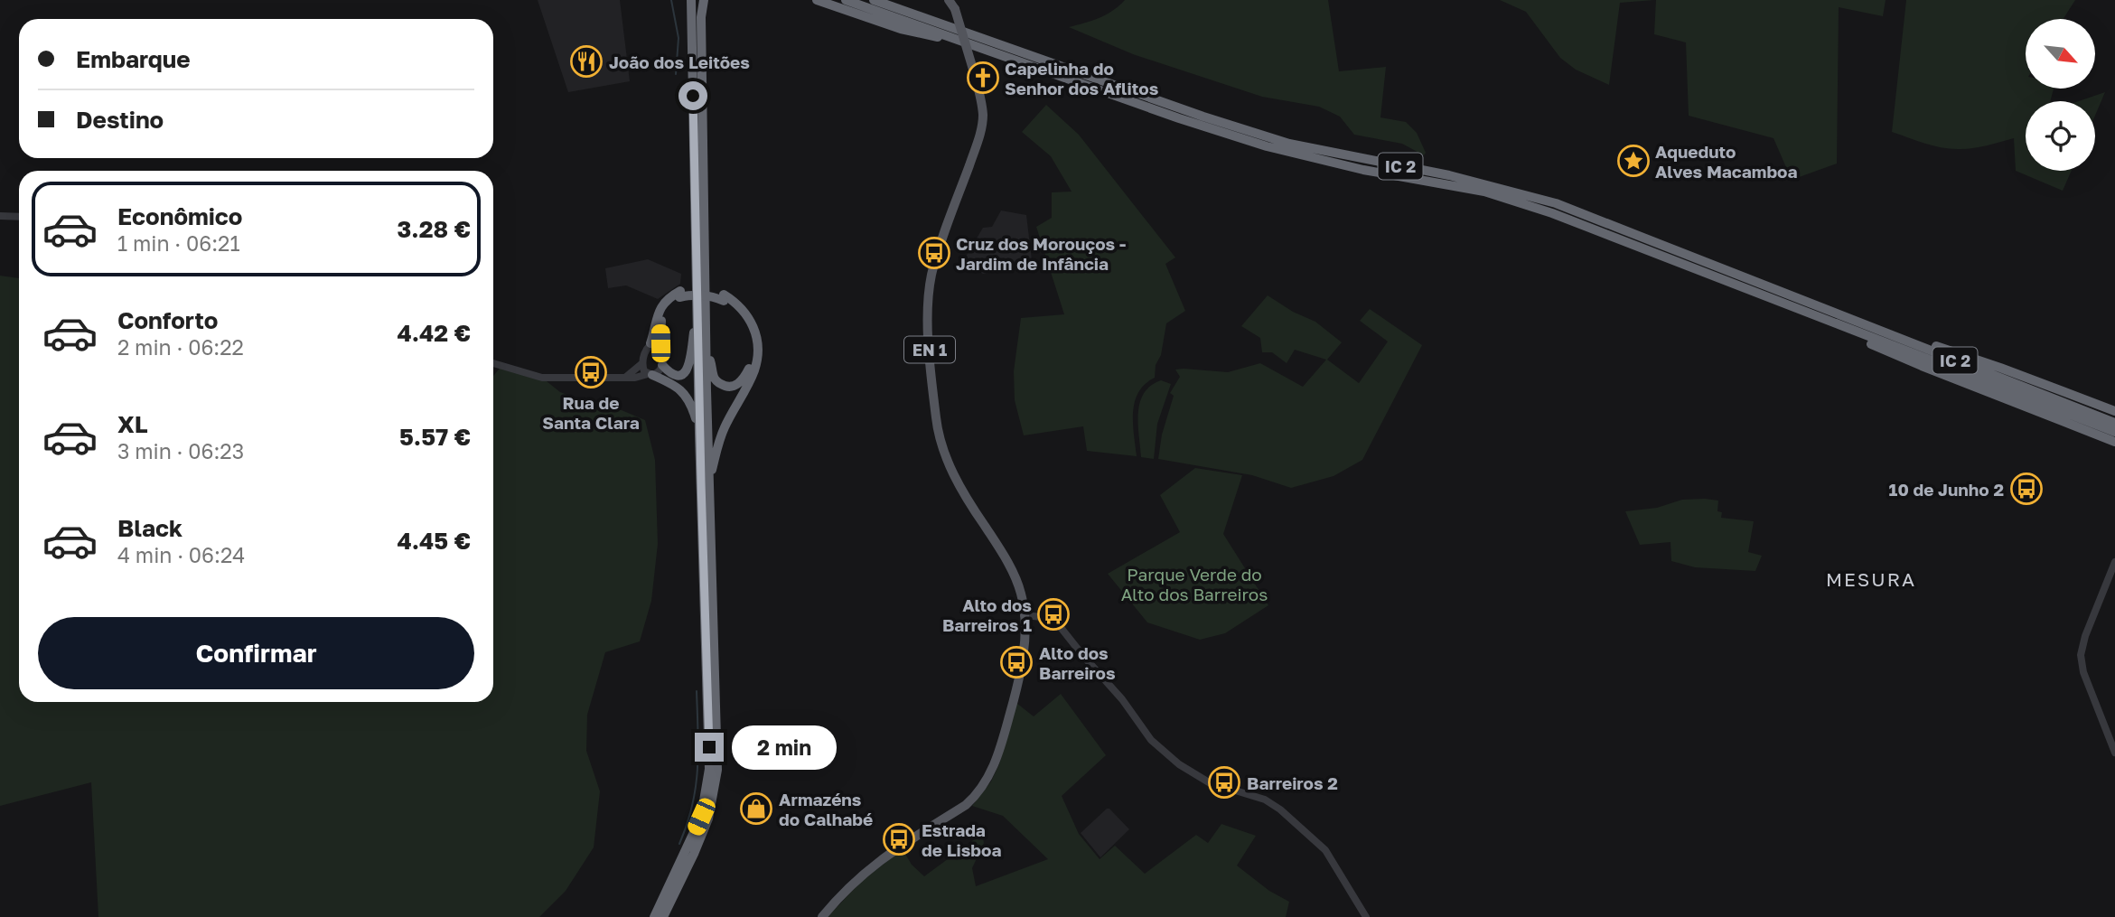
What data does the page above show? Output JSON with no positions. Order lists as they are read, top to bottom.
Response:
{
  "streets": {
    "highway": ["IC 2"],
    "main road": ["EN 1"]
  },
  "districts": ["MESURA"],
  "parks": ["Parque Verde do Alto dos Barreiros"],
  "places": {
    "restaurant": ["João dos Leitões"],
    "church": ["Capelinha do Senhor dos Aflitos"],
    "place": ["Aqueduto Alves Macamboa"],
    "bus stop": [
      "Cruz dos Morouços - Jardim de Infância",
      "Rua de Santa Clara",
      "10 de Junho 2",
      "Alto dos Barreiros 1",
      "Alto dos Barreiros",
      "Barreiros 2",
      "Estrada de Lisboa"
    ],
    "shop": ["Armazéns do Calhabé"]
  },
  "north": "bottom right",
  "page": {
    "banner": ["Embarque", "Destino"],
    "list": [
      {
        "name": "Econômico",
        "note": "1 min · 06:21",
        "value": "3.28 €"
      },
      {
        "name": "Conforto",
        "note": "2 min · 06:22",
        "value": "4.42 €"
      },
      {
        "name": "XL",
        "note": "3 min · 06:23",
        "value": "5.57 €"
      },
      {
        "name": "Black",
        "note": "4 min · 06:24",
        "value": "4.45 €"
      }
    ],
    "buttons": "Confirmar",
    "bubble": "2 min"
  }
}
